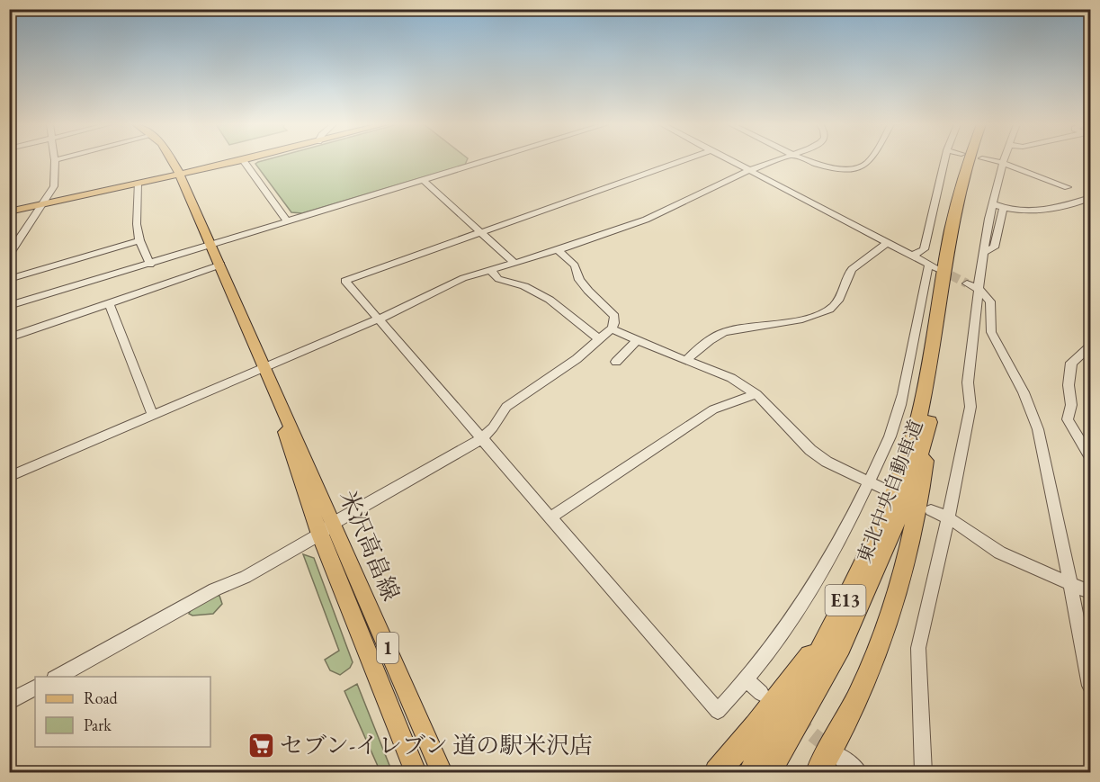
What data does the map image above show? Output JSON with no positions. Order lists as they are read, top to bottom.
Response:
{
  "streets": {
    "highway": ["東北中央自動車道", "E13"],
    "main road": ["米沢高畠線", "1"]
  },
  "places": {
    "supermarket": ["セブン-イレブン 道の駅米沢店"]
  },
  "legend": ["Road", "Park"]
}
